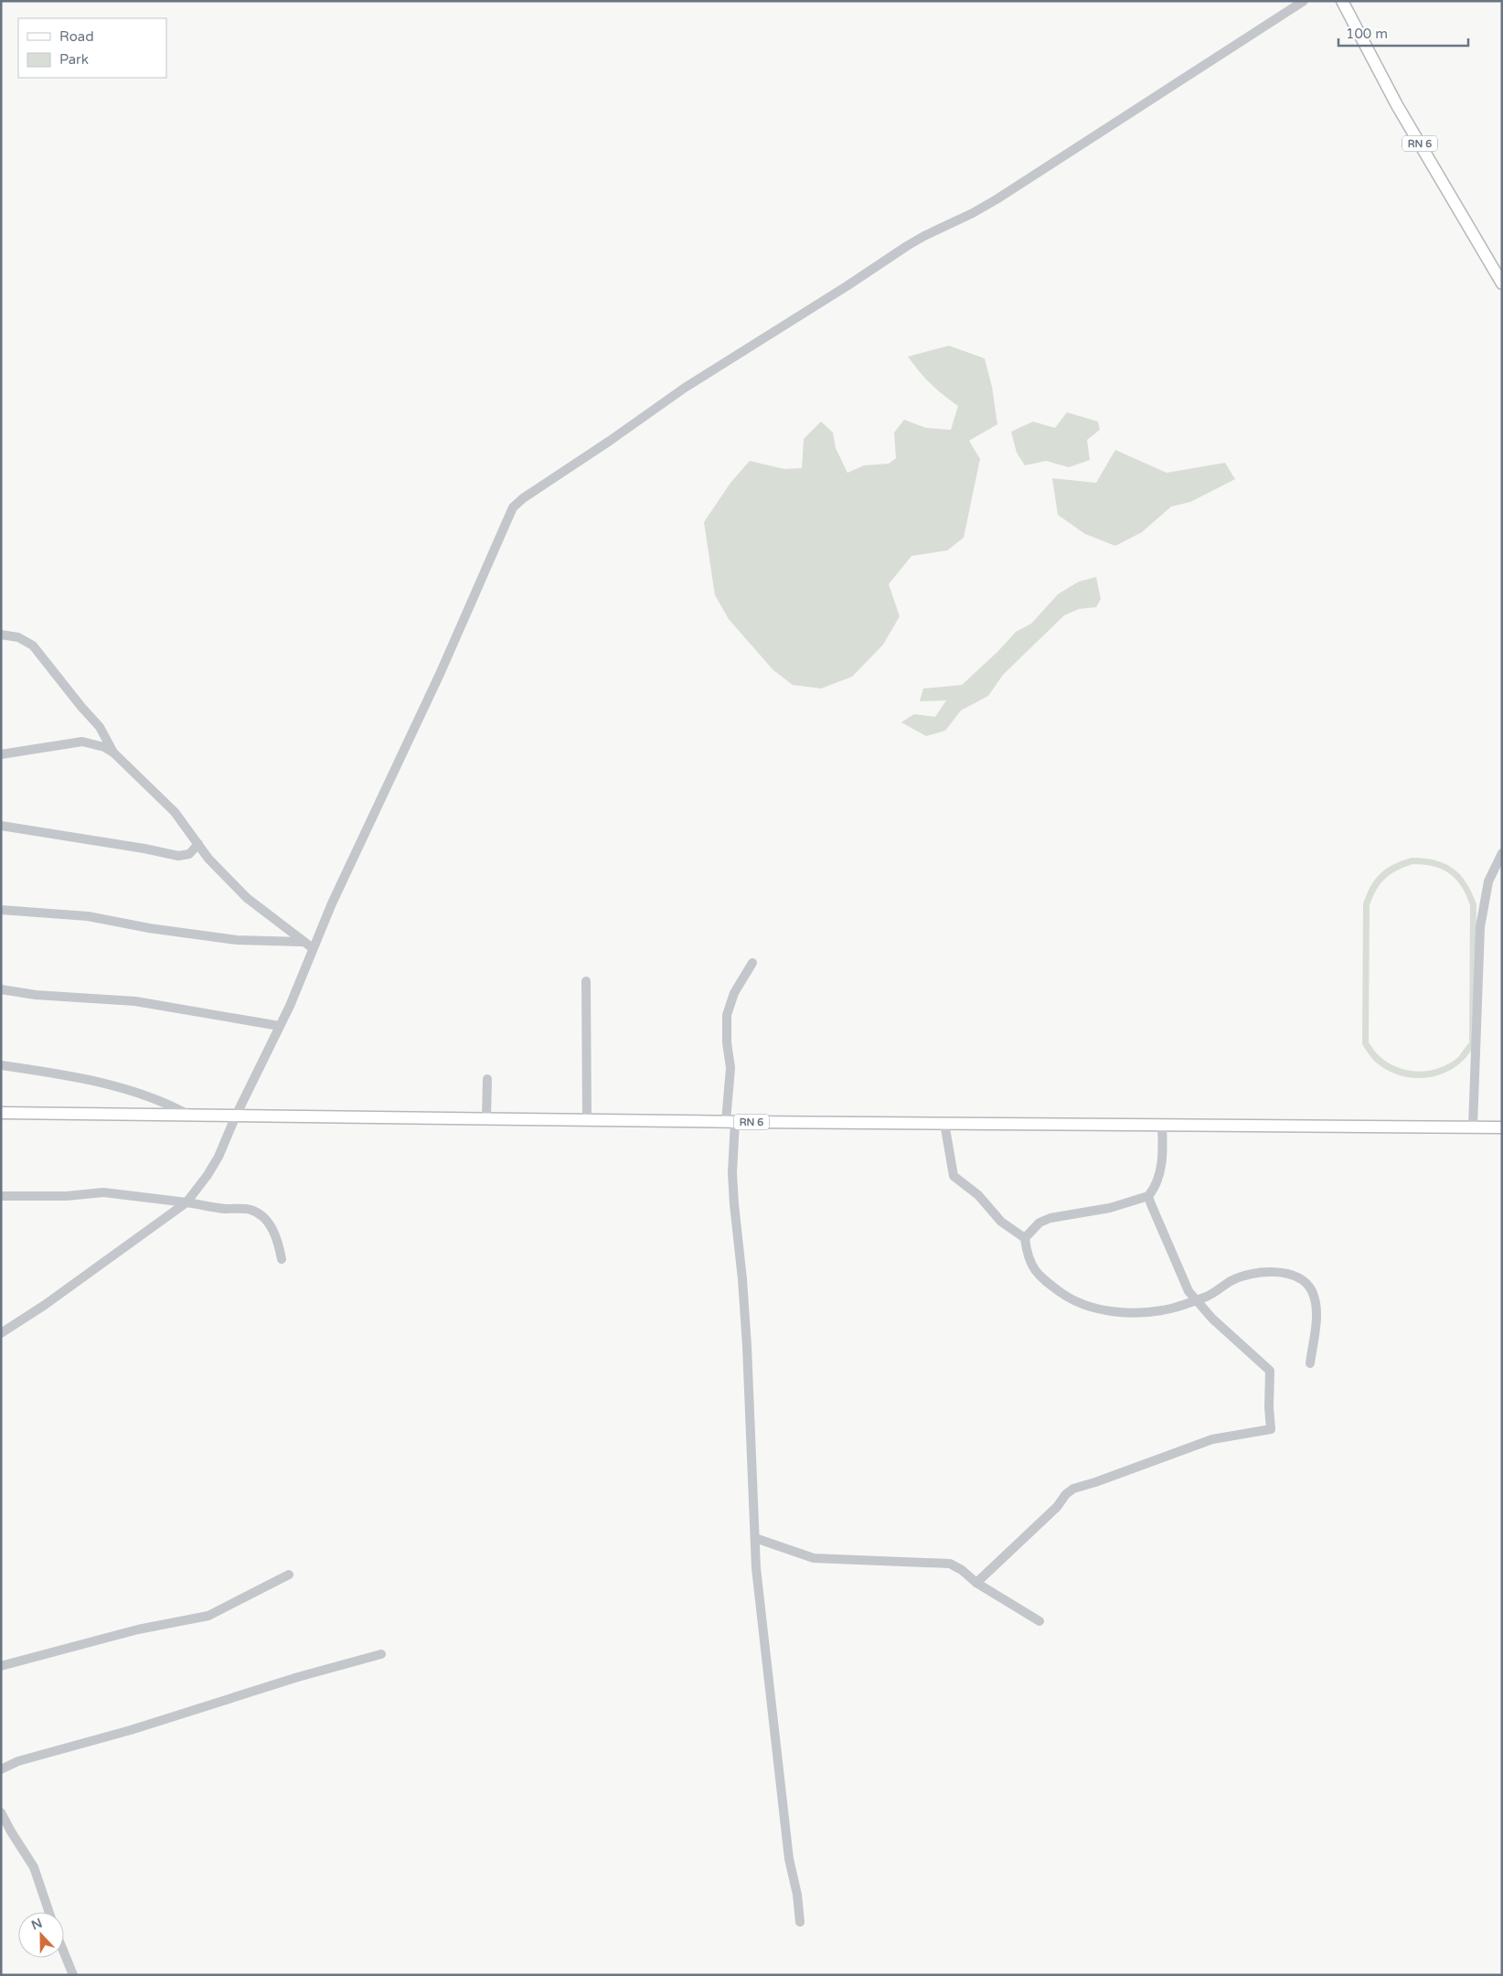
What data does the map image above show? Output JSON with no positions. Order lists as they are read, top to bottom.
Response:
{
  "streets": {
    "main road": ["RN 6"]
  },
  "legend": ["Road", "Park"],
  "scale_bar": "100 m",
  "north": "top"
}
